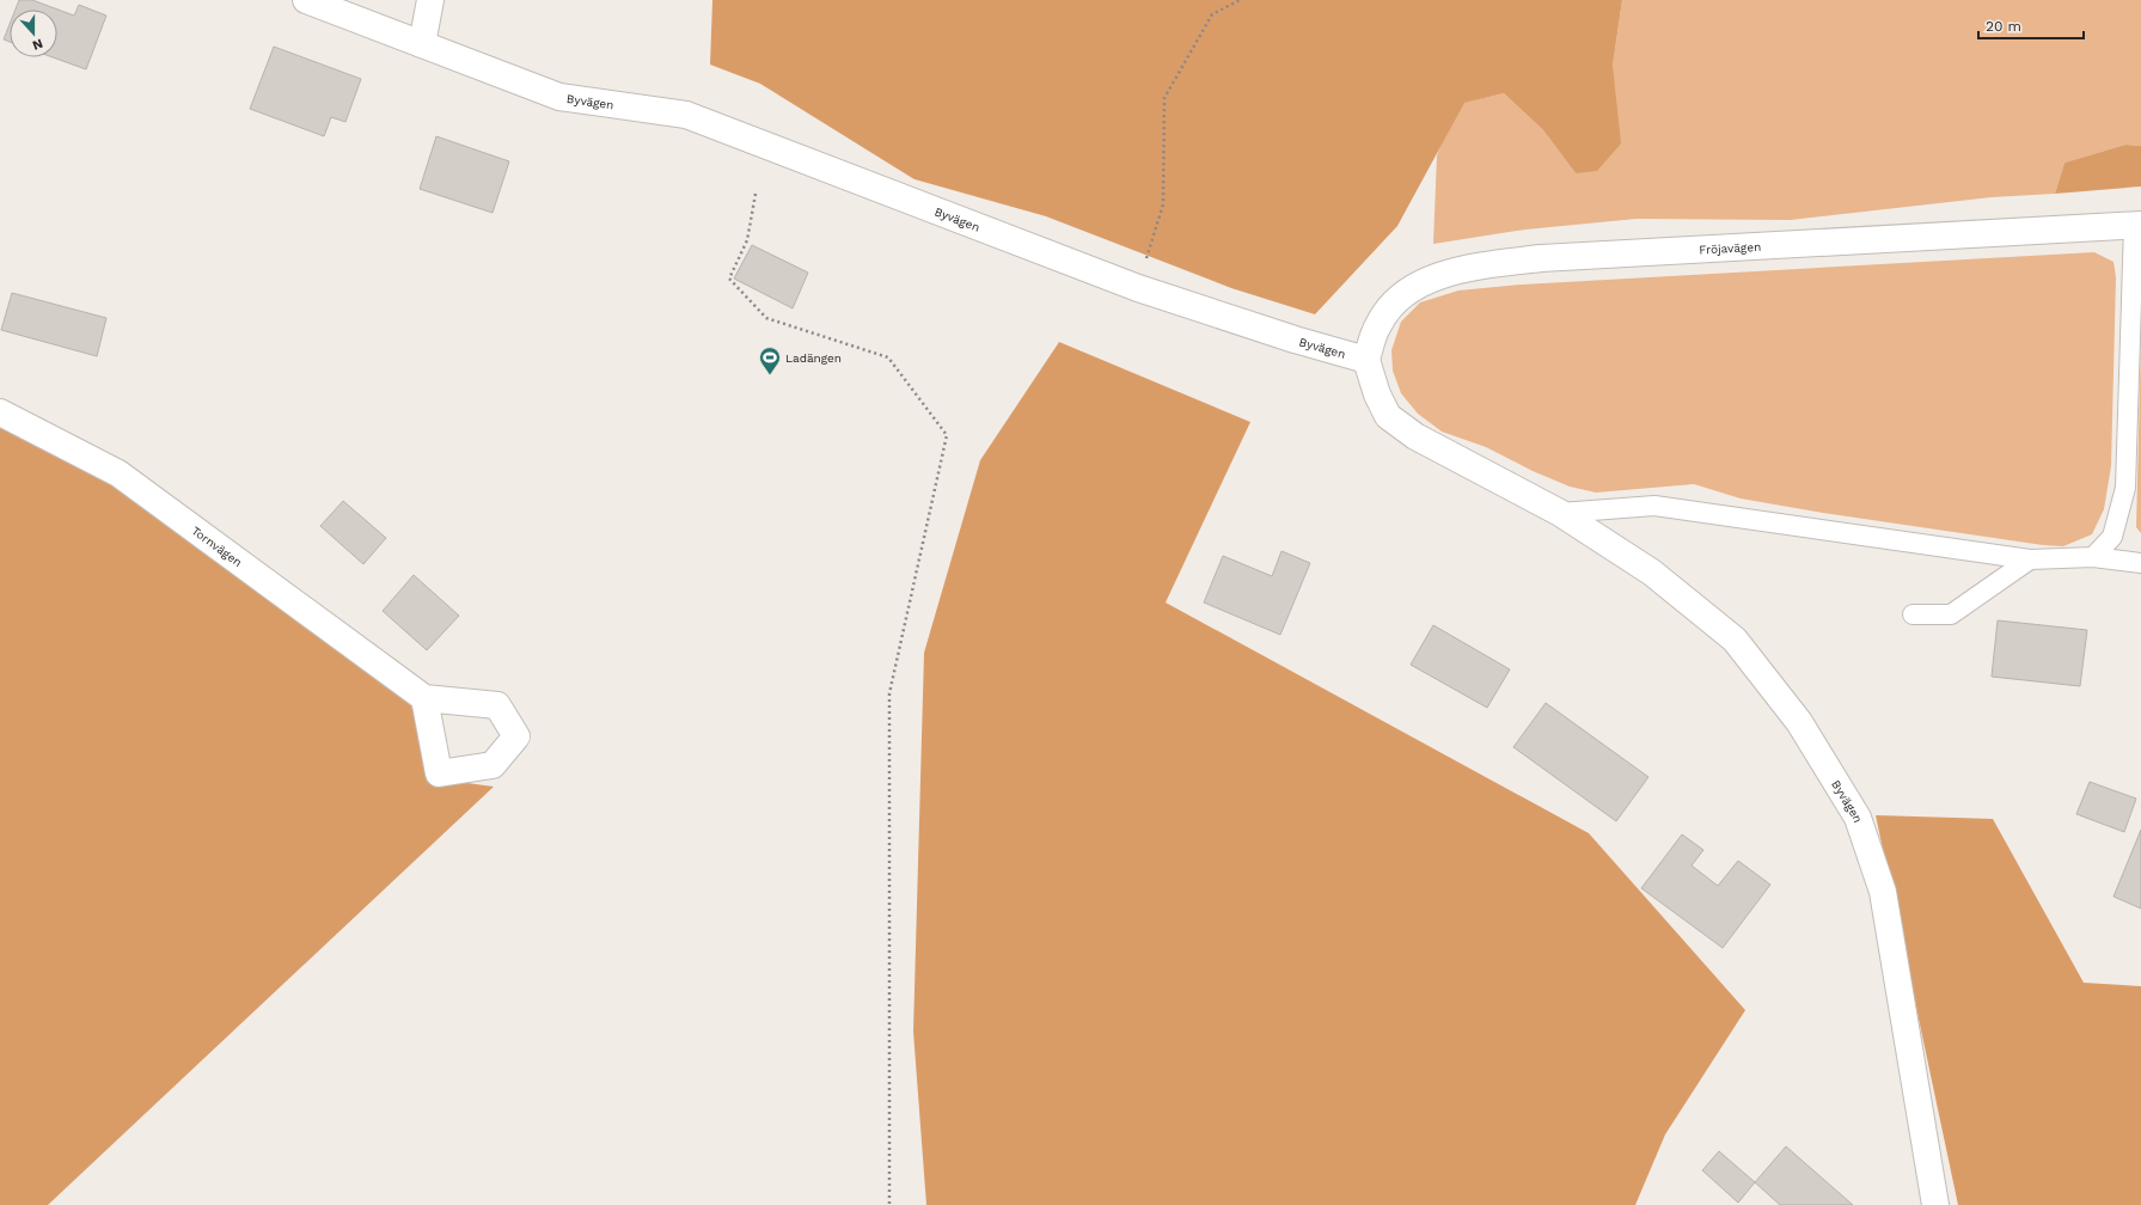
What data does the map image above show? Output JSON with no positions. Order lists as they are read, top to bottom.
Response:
{
  "streets": {
    "street": ["Byvägen", "Fröjavägen", "Tornvägen"]
  },
  "crossings": [
    ["Byvägen", "Fröjavägen"]
  ],
  "places": {
    "sports": ["Ladängen"]
  },
  "scale_bar": "20 m",
  "north": "bottom"
}
